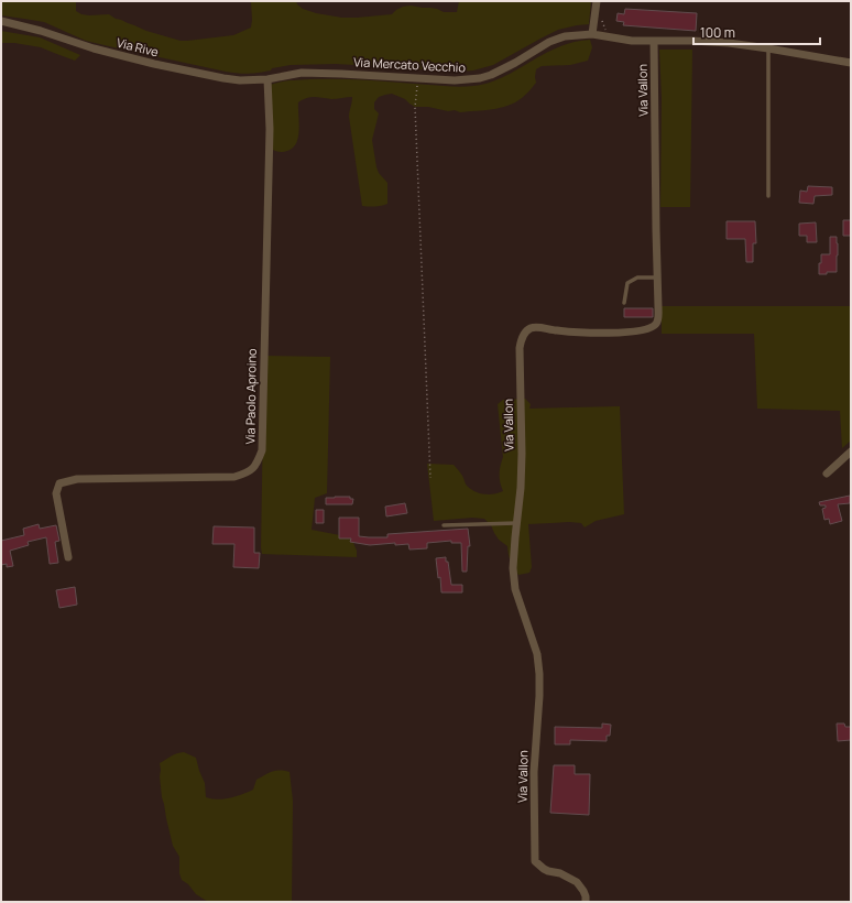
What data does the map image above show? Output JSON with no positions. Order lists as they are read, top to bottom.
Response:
{
  "streets": {
    "street": [
      "Via Rive",
      "Via Mercato Vecchio",
      "Via Vallon",
      "Via Paolo Aproino"
    ]
  },
  "crossings": [
    ["Via Rive", "Via Mercato Vecchio"],
    ["Via Rive", "Via Paolo Aproino"],
    ["Via Mercato Vecchio", "Via Vallon"],
    ["Via Mercato Vecchio", "Via Paolo Aproino"]
  ],
  "scale_bar": "100 m"
}
